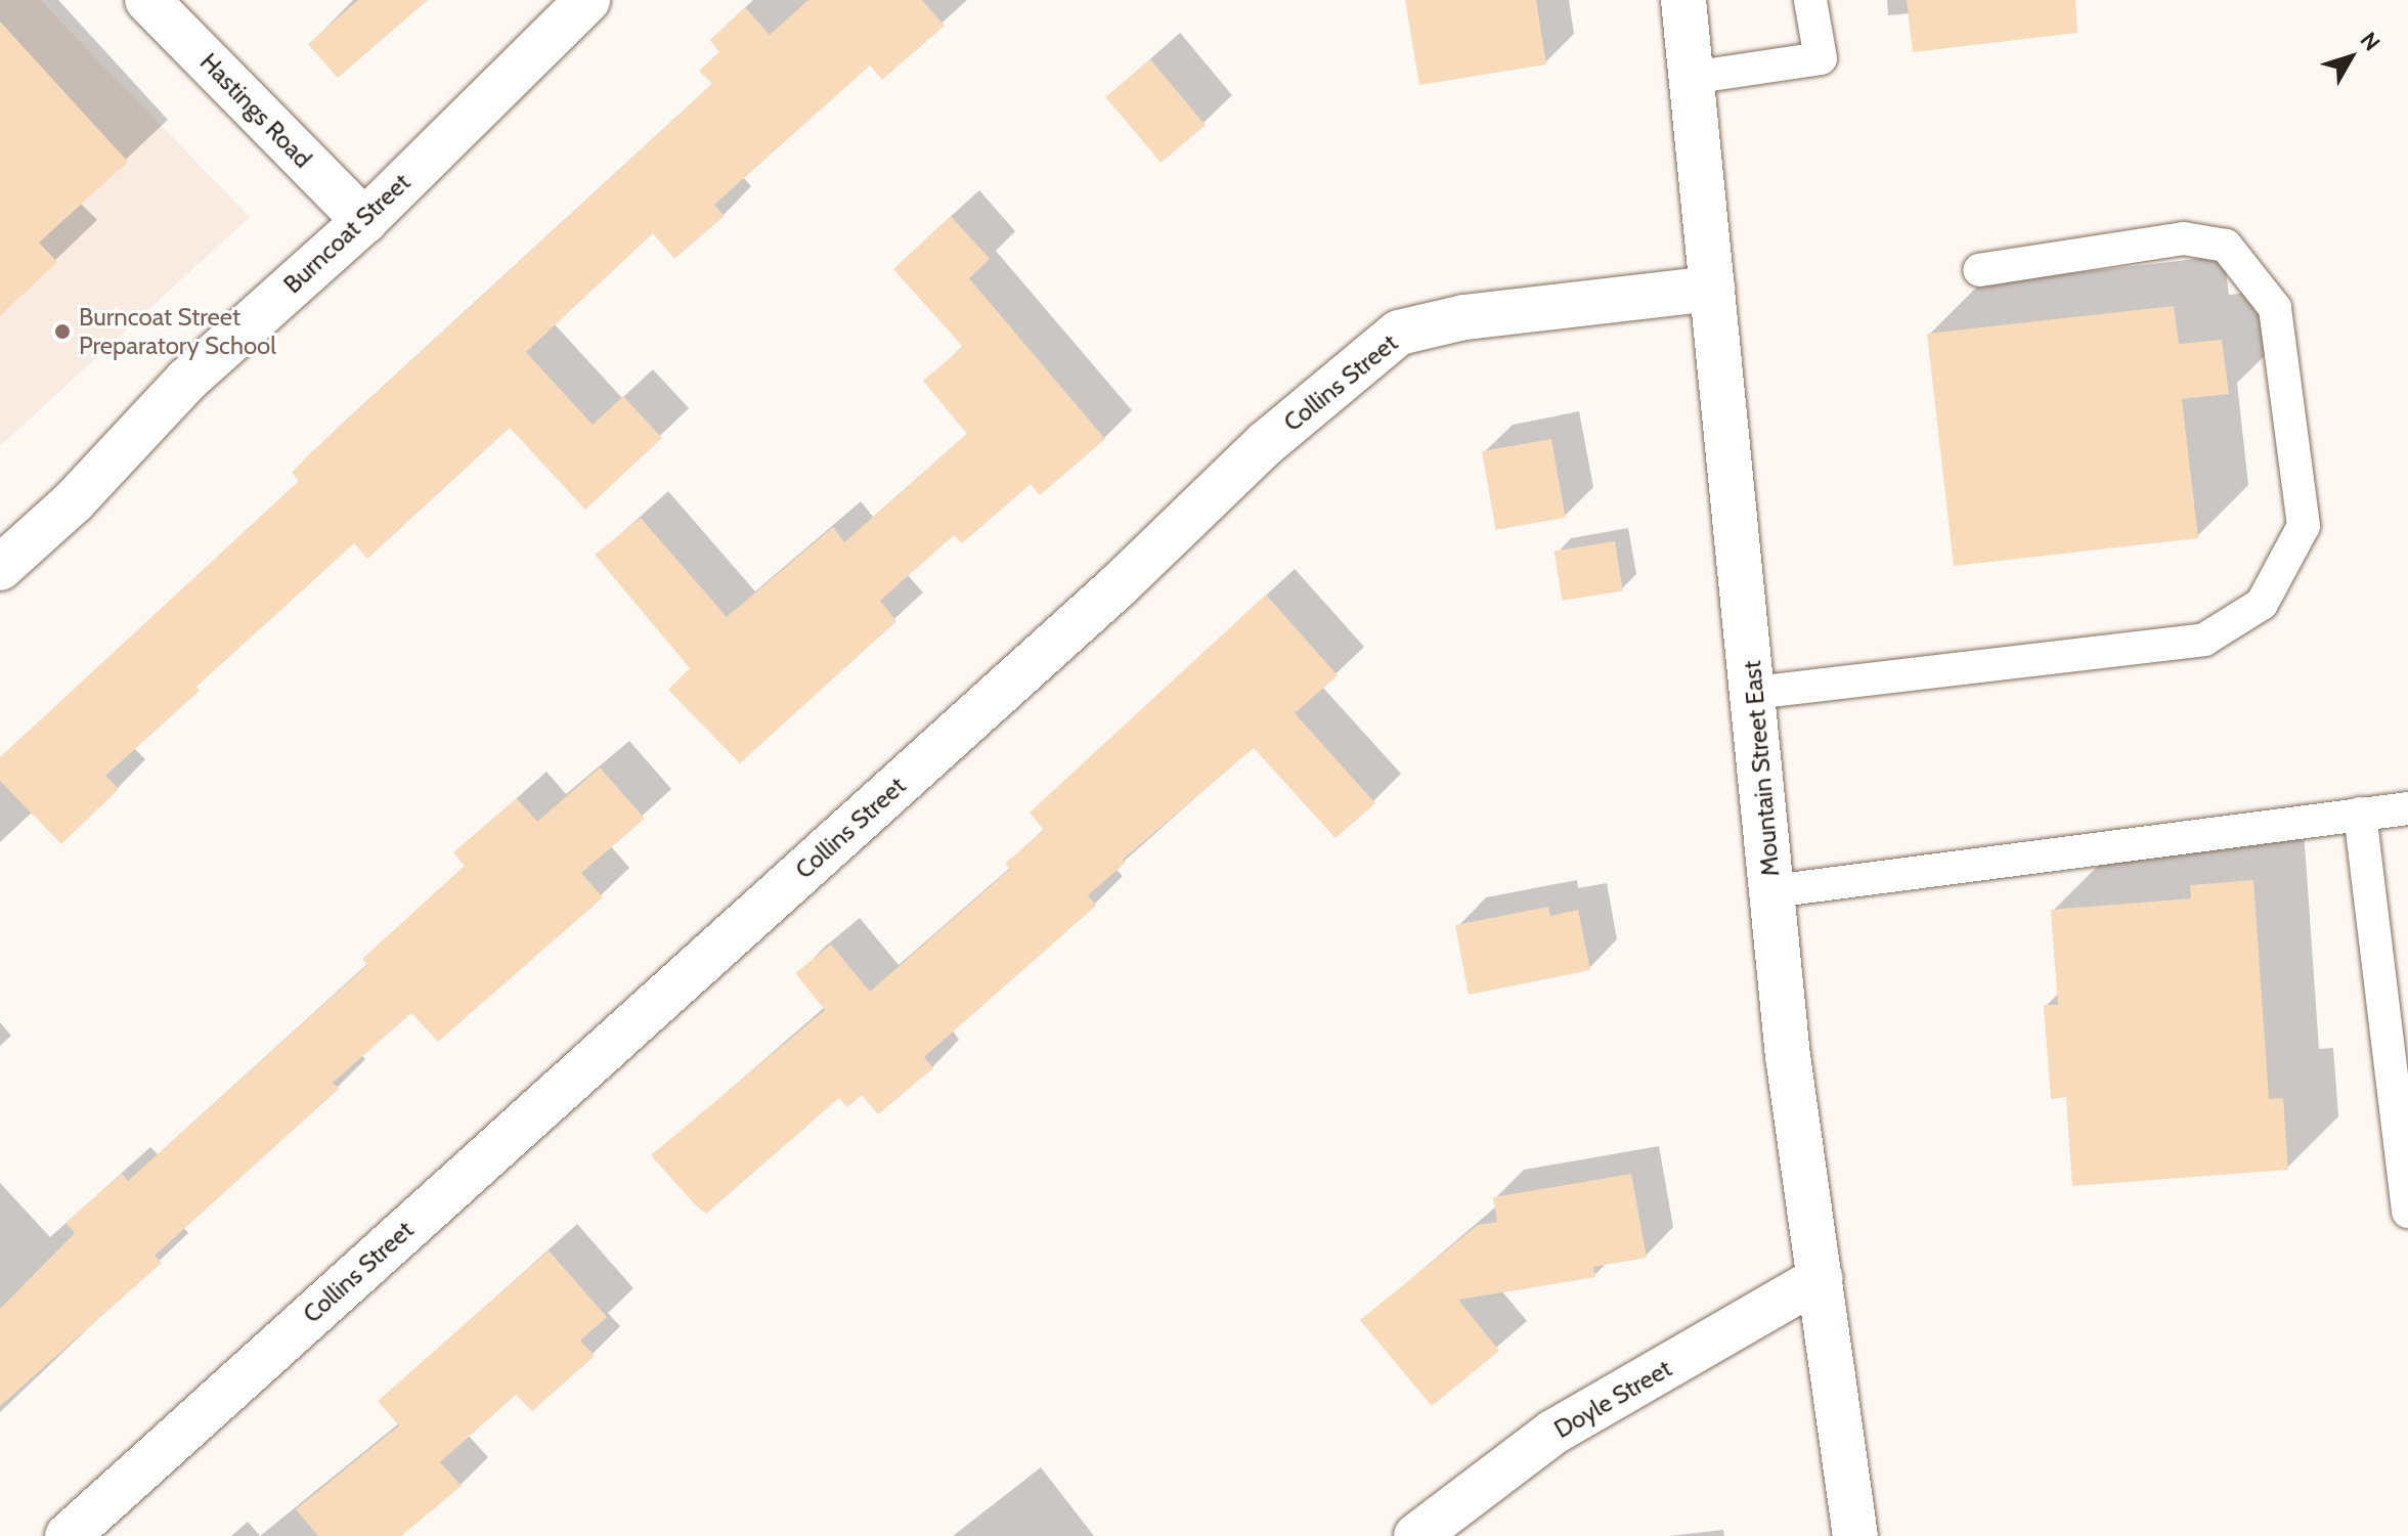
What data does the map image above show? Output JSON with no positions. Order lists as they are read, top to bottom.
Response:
{
  "streets": {
    "street": [
      "Hastings Road",
      "Burncoat Street",
      "Collins Street",
      "Mountain Street East",
      "Doyle Street"
    ]
  },
  "crossings": [
    ["Hastings Road", "Burncoat Street"],
    ["Collins Street", "Mountain Street East"],
    ["Mountain Street East", "Doyle Street"]
  ],
  "places": ["Burncoat Street Preparatory School"],
  "north": "top right"
}
